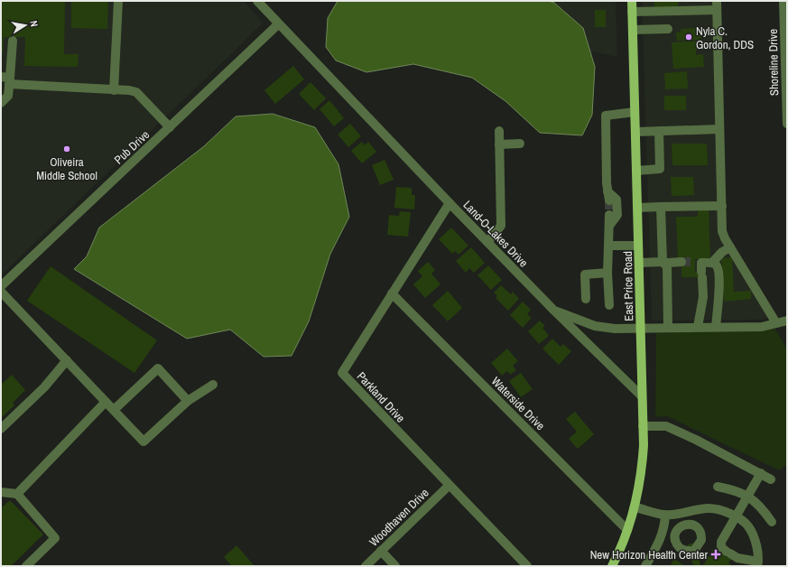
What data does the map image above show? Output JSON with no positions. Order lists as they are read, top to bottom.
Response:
{
  "streets": {
    "main road": ["East Price Road"],
    "street": [
      "Shoreline Drive",
      "Pub Drive",
      "Land-O-Lakes Drive",
      "Parkland Drive",
      "Waterside Drive",
      "Woodhaven Drive"
    ]
  },
  "crossings": [
    ["Pub Drive", "Land-O-Lakes Drive"],
    ["Land-O-Lakes Drive", "East Price Road"],
    ["Land-O-Lakes Drive", "Parkland Drive"],
    ["East Price Road", "Waterside Drive"],
    ["Parkland Drive", "Waterside Drive"],
    ["Parkland Drive", "Woodhaven Drive"]
  ],
  "places": {
    "other": ["Nyla C. Gordon, DDS", "Oliveira Middle School"],
    "health": ["New Horizon Health Center"]
  },
  "north": "right"
}
